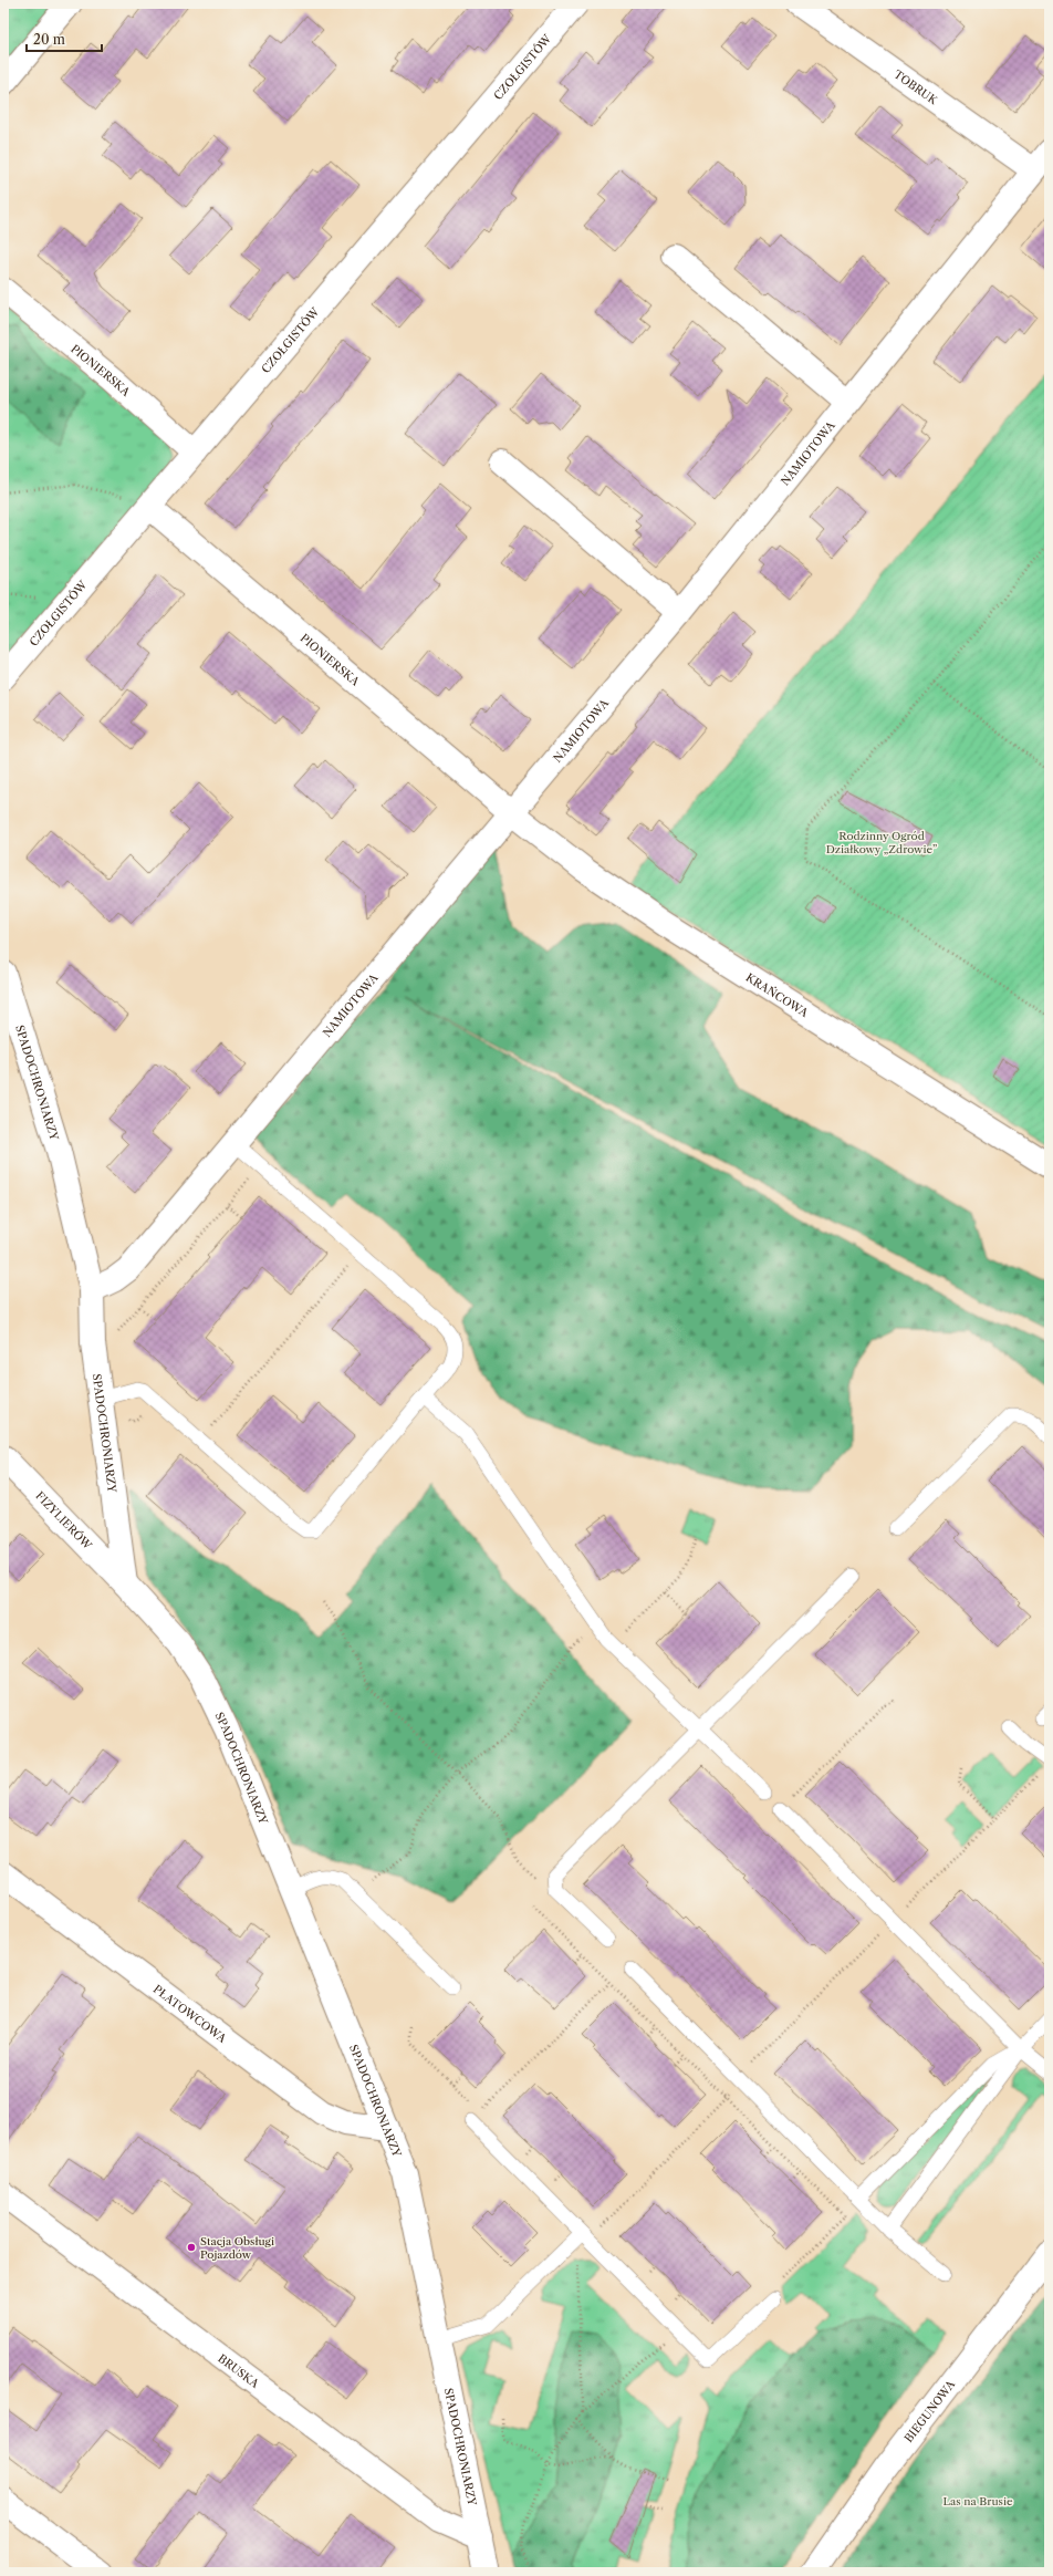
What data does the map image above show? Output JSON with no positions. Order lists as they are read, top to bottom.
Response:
{
  "streets": {
    "street": [
      "CZOŁGISTÓW",
      "TOBRUK",
      "PIONIERSKA",
      "NAMIOTOWA",
      "KRAŃCOWA",
      "SPADOCHRONIARZY",
      "FIZYLIERÓW",
      "PŁATOWCOWA",
      "BRUSKA",
      "BIEGUNOWA"
    ]
  },
  "crossings": [
    ["CZOŁGISTÓW", "PIONIERSKA"],
    ["TOBRUK", "NAMIOTOWA"],
    ["PIONIERSKA", "NAMIOTOWA"],
    ["PIONIERSKA", "KRAŃCOWA"],
    ["NAMIOTOWA", "KRAŃCOWA"],
    ["NAMIOTOWA", "SPADOCHRONIARZY"],
    ["SPADOCHRONIARZY", "FIZYLIERÓW"],
    ["SPADOCHRONIARZY", "PŁATOWCOWA"],
    ["SPADOCHRONIARZY", "BRUSKA"]
  ],
  "parks": ["Rodzinny Ogród Działkowy „Zdrowie”", "Las na Brusie"],
  "places": ["Stacja Obsługi Pojazdów"],
  "scale_bar": "20 m"
}
